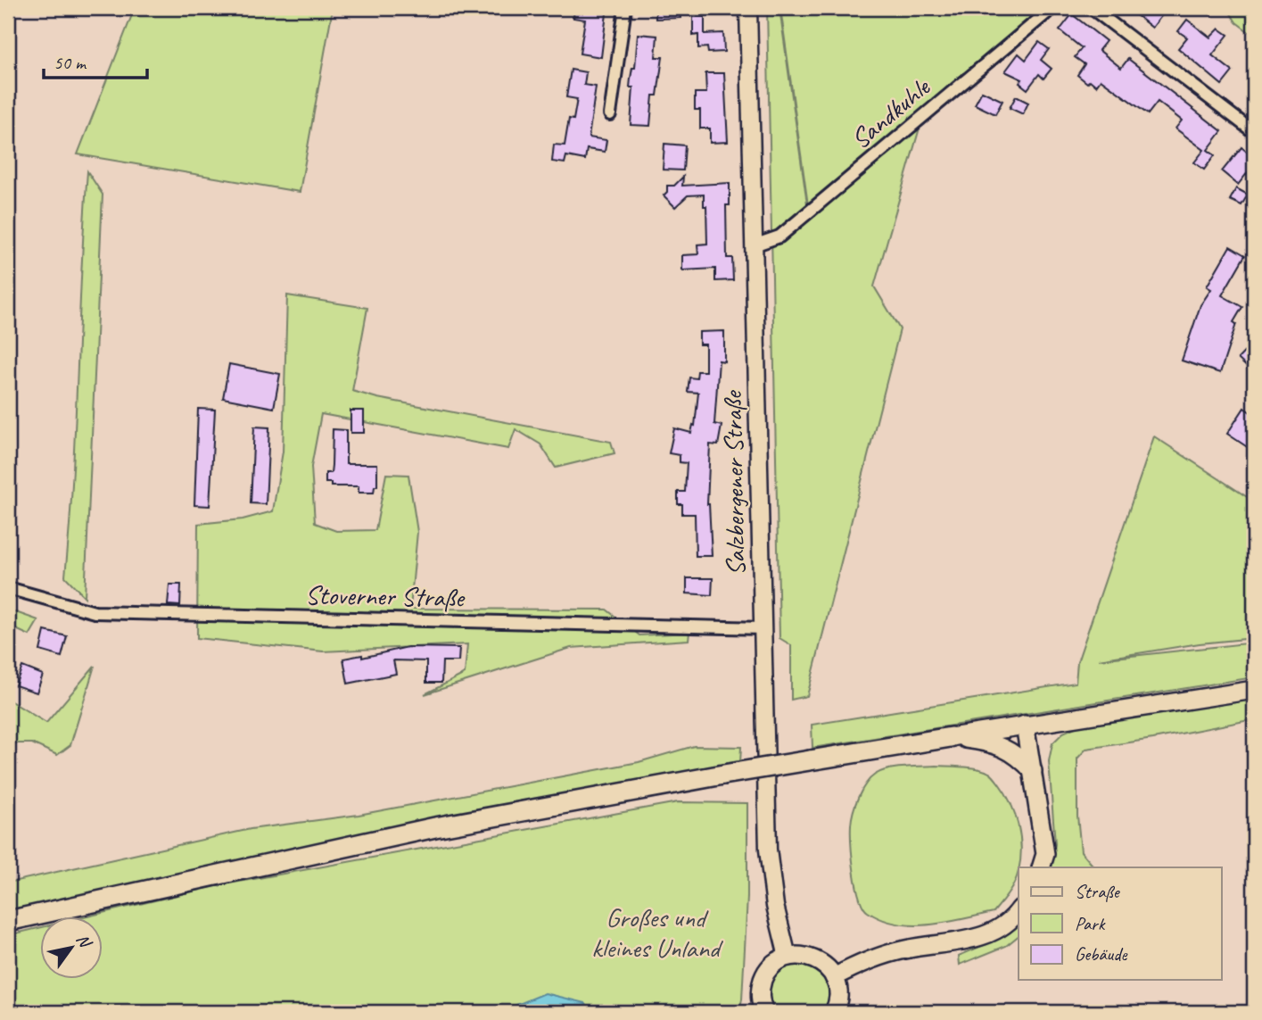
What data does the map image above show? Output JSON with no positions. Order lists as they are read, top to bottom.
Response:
{
  "streets": {
    "main road": ["Salzbergener Straße"],
    "street": ["Sandkuhle", "Stoverner Straße"]
  },
  "crossings": [
    ["Sandkuhle", "Salzbergener Straße"],
    ["Salzbergener Straße", "Stoverner Straße"]
  ],
  "parks": ["Großes und kleines Unland"],
  "legend": ["Straße", "Park", "Gebäude"],
  "scale_bar": "50 m",
  "north": "top right"
}
